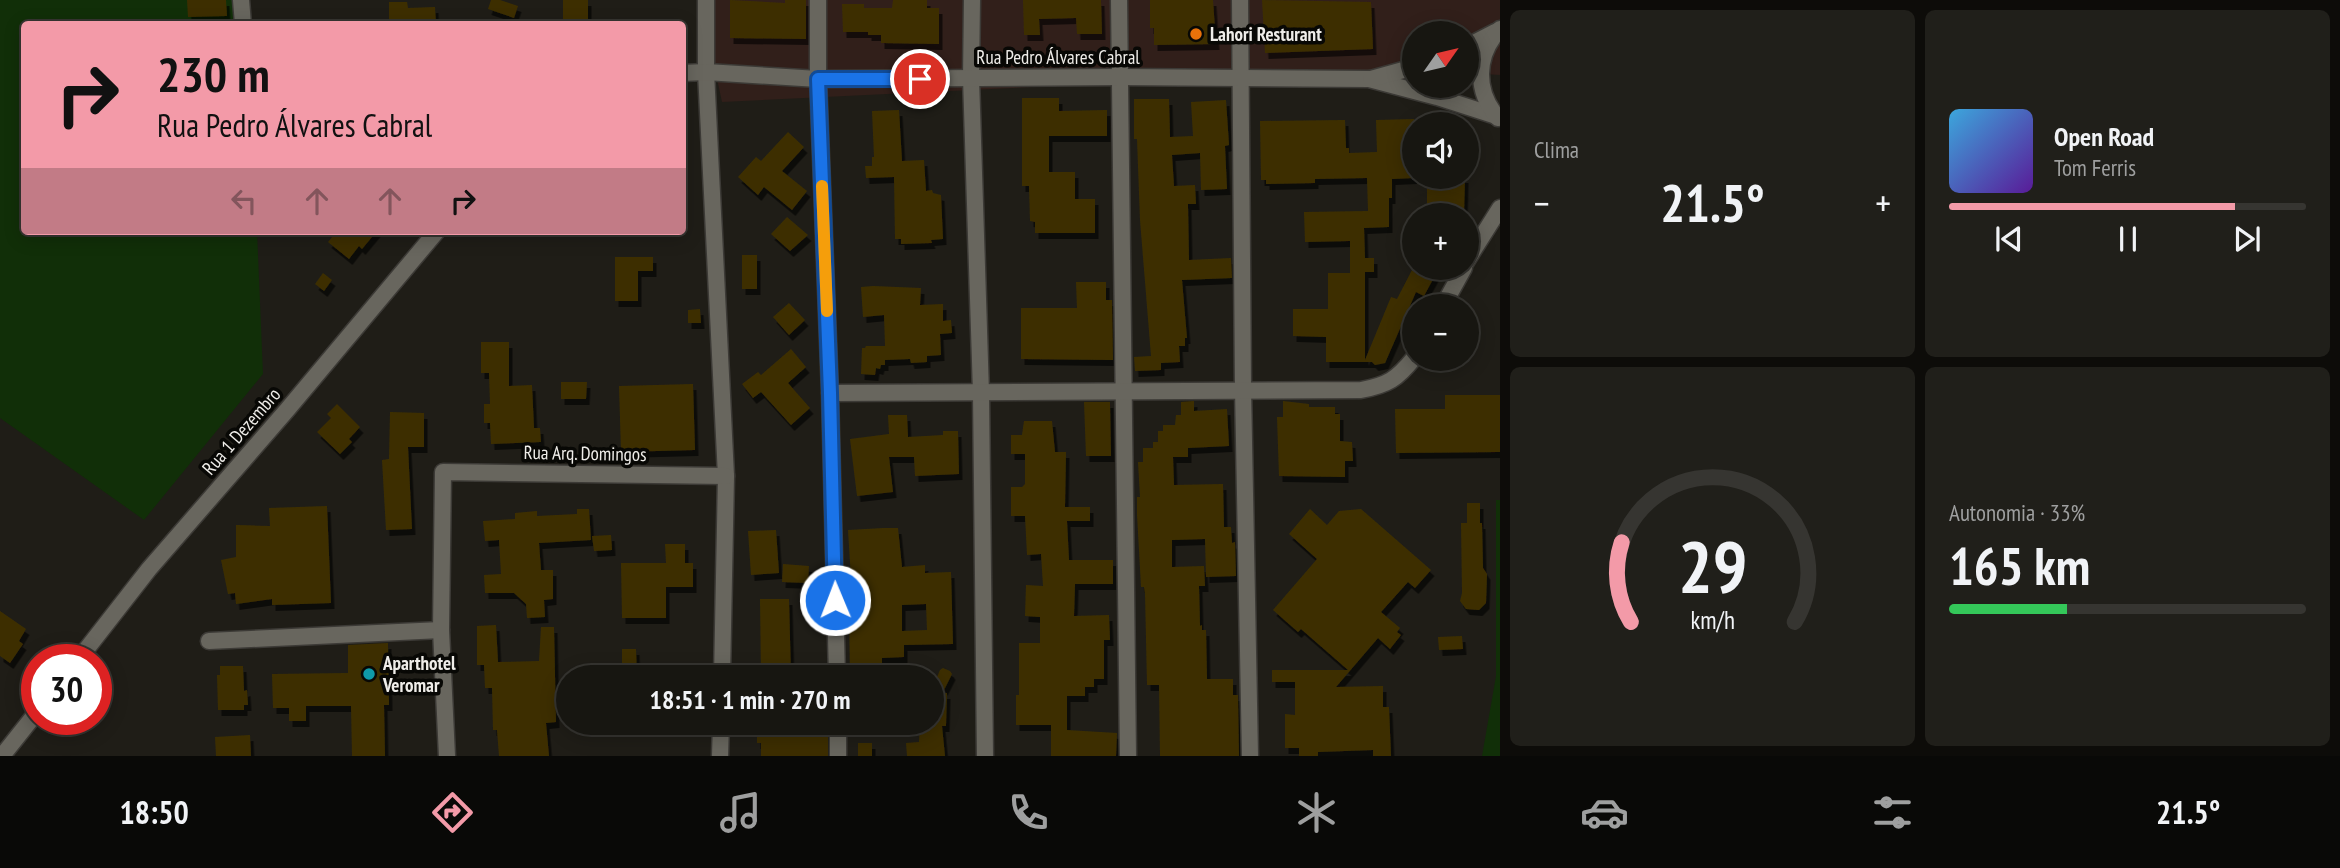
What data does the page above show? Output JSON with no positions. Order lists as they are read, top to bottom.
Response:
{
  "streets": {
    "street": ["Rua Pedro Álvares Cabral", "Rua 1 Dezembro", "Rua Arq. Domingos"]
  },
  "places": ["Lahori Resturant", "Aparthotel Veromar"],
  "north": "top right",
  "page": {
    "tile": [
      "Clima",
      ["Autonomia · 33%", "165 km"]
    ],
    "map_buttons": ["+", "−"],
    "turn": ["230 m", "Rua Pedro Álvares Cabral"],
    "song": ["Open Road", "Tom Ferris"],
    "heat": ["−", "21.5°", "+"],
    "limit": "30",
    "trip": "18:51 · 1 min · 270 m",
    "tabs": ["18:50", "21.5°"],
    "gauge": ["29", "km/h"]
  }
}
